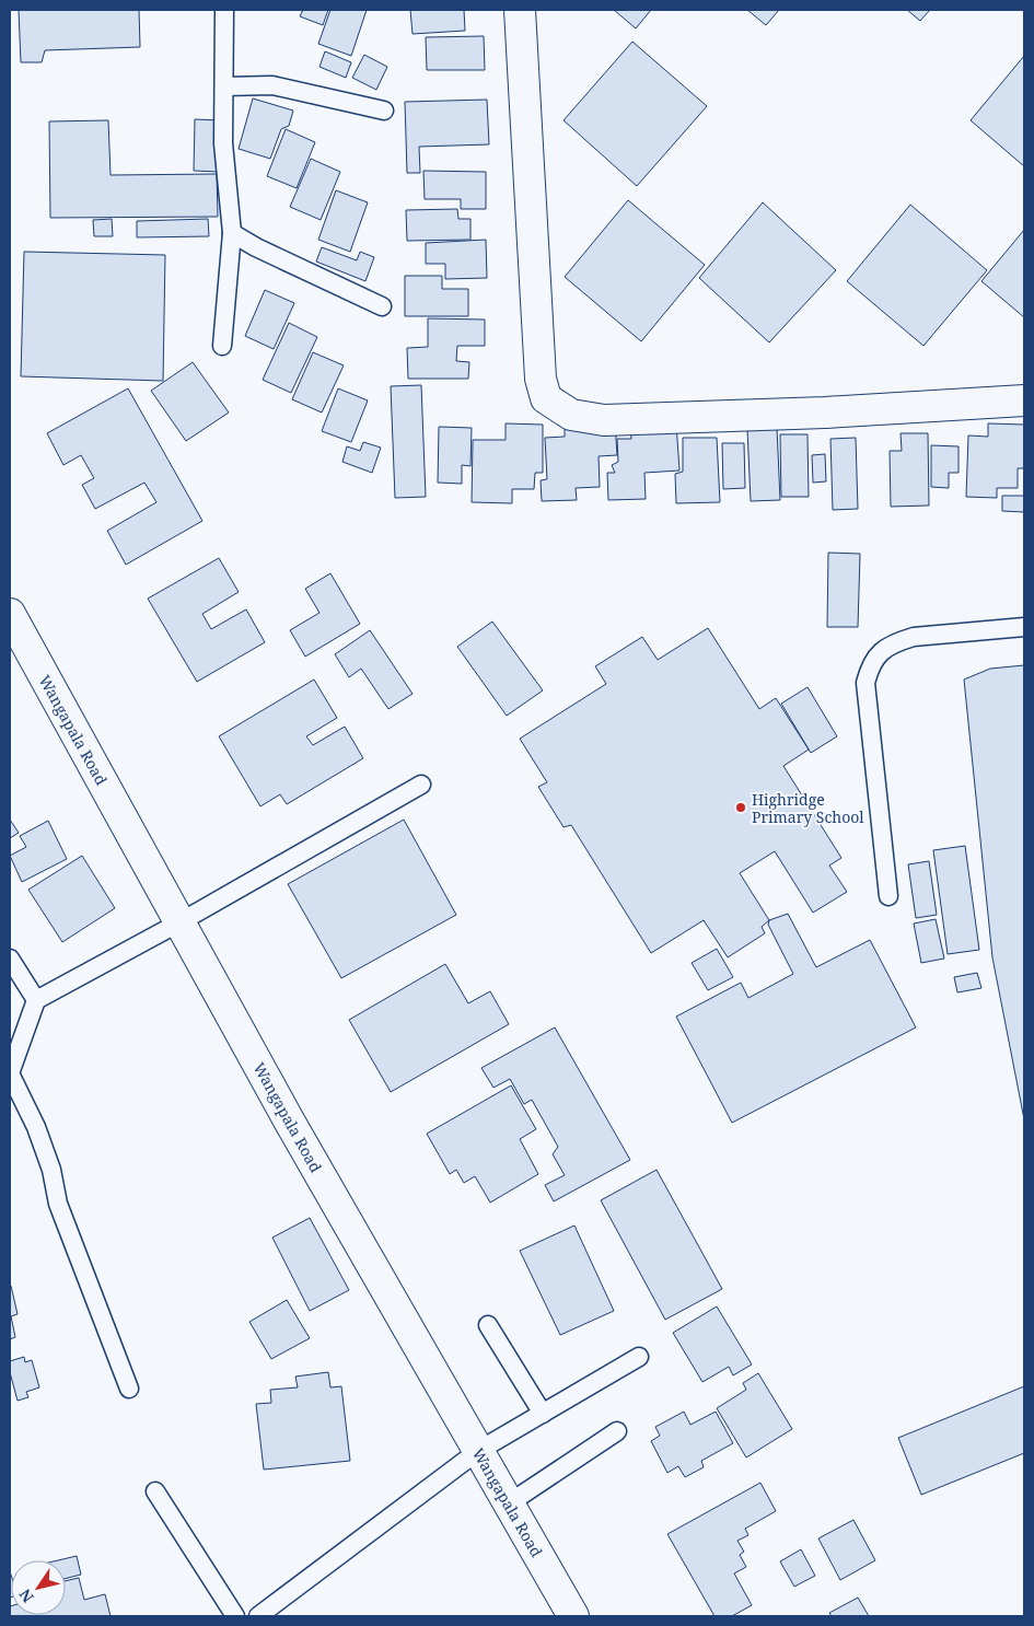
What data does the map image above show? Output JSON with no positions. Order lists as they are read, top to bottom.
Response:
{
  "streets": {
    "street": ["Wangapala Road"]
  },
  "places": ["Highridge Primary School"],
  "north": "bottom left"
}
